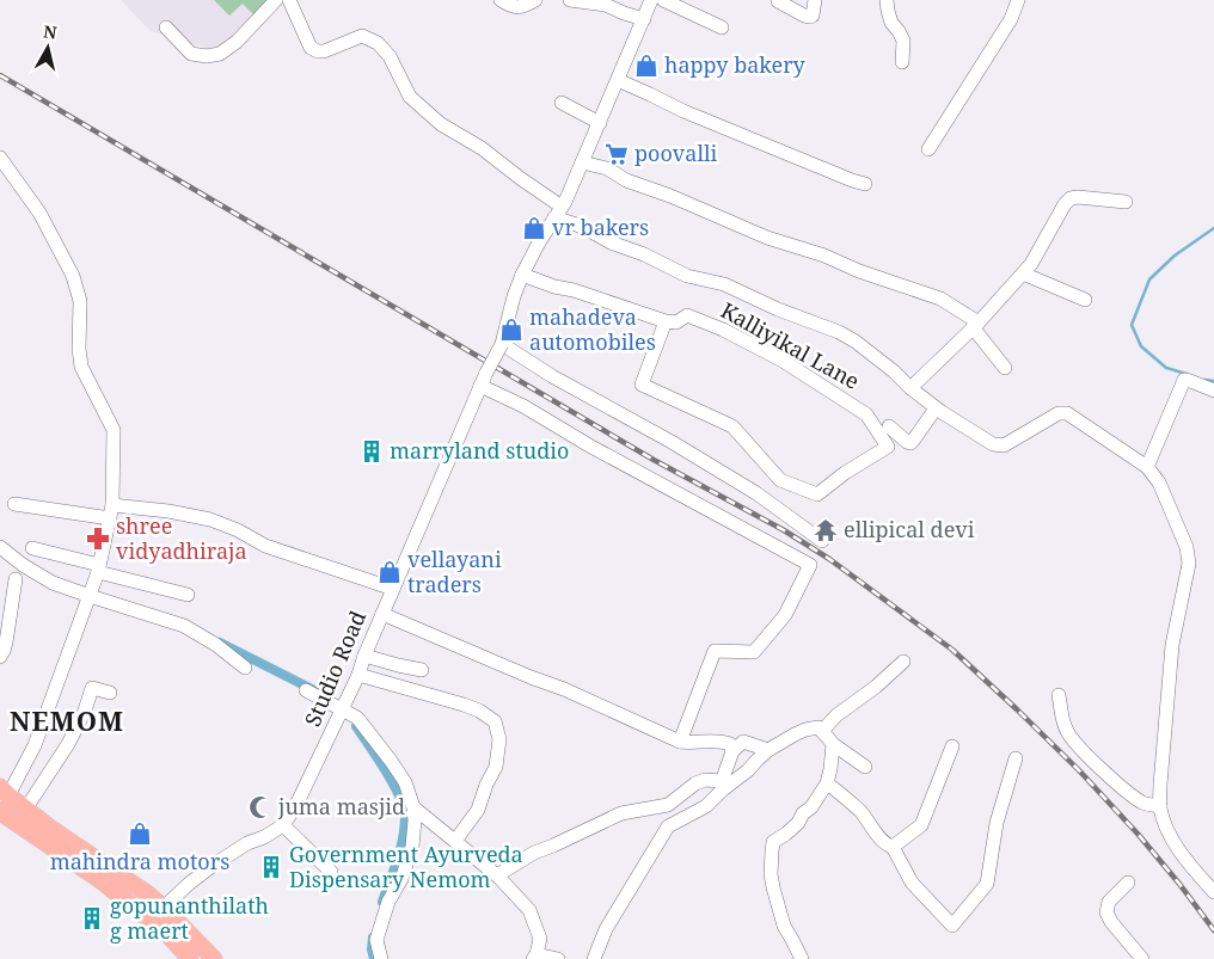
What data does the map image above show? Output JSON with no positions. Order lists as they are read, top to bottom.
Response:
{
  "streets": {
    "street": ["Kalliyikal Lane", "Studio Road"]
  },
  "crossings": [
    ["Kalliyikal Lane", "Studio Road"]
  ],
  "districts": ["NEMOM"],
  "places": {
    "shop": [
      "happy bakery",
      "vr bakers",
      "mahadeva automobiles",
      "vellayani traders",
      "mahindra motors"
    ],
    "supermarket": ["poovalli"],
    "building": ["marryland studio", "Government Ayurveda Dispensary Nemom", "gopunanthilath g maert"],
    "temple": ["ellipical devi"],
    "pharmacy": ["shree vidyadhiraja"],
    "mosque": ["juma masjid"]
  },
  "north": "top"
}
